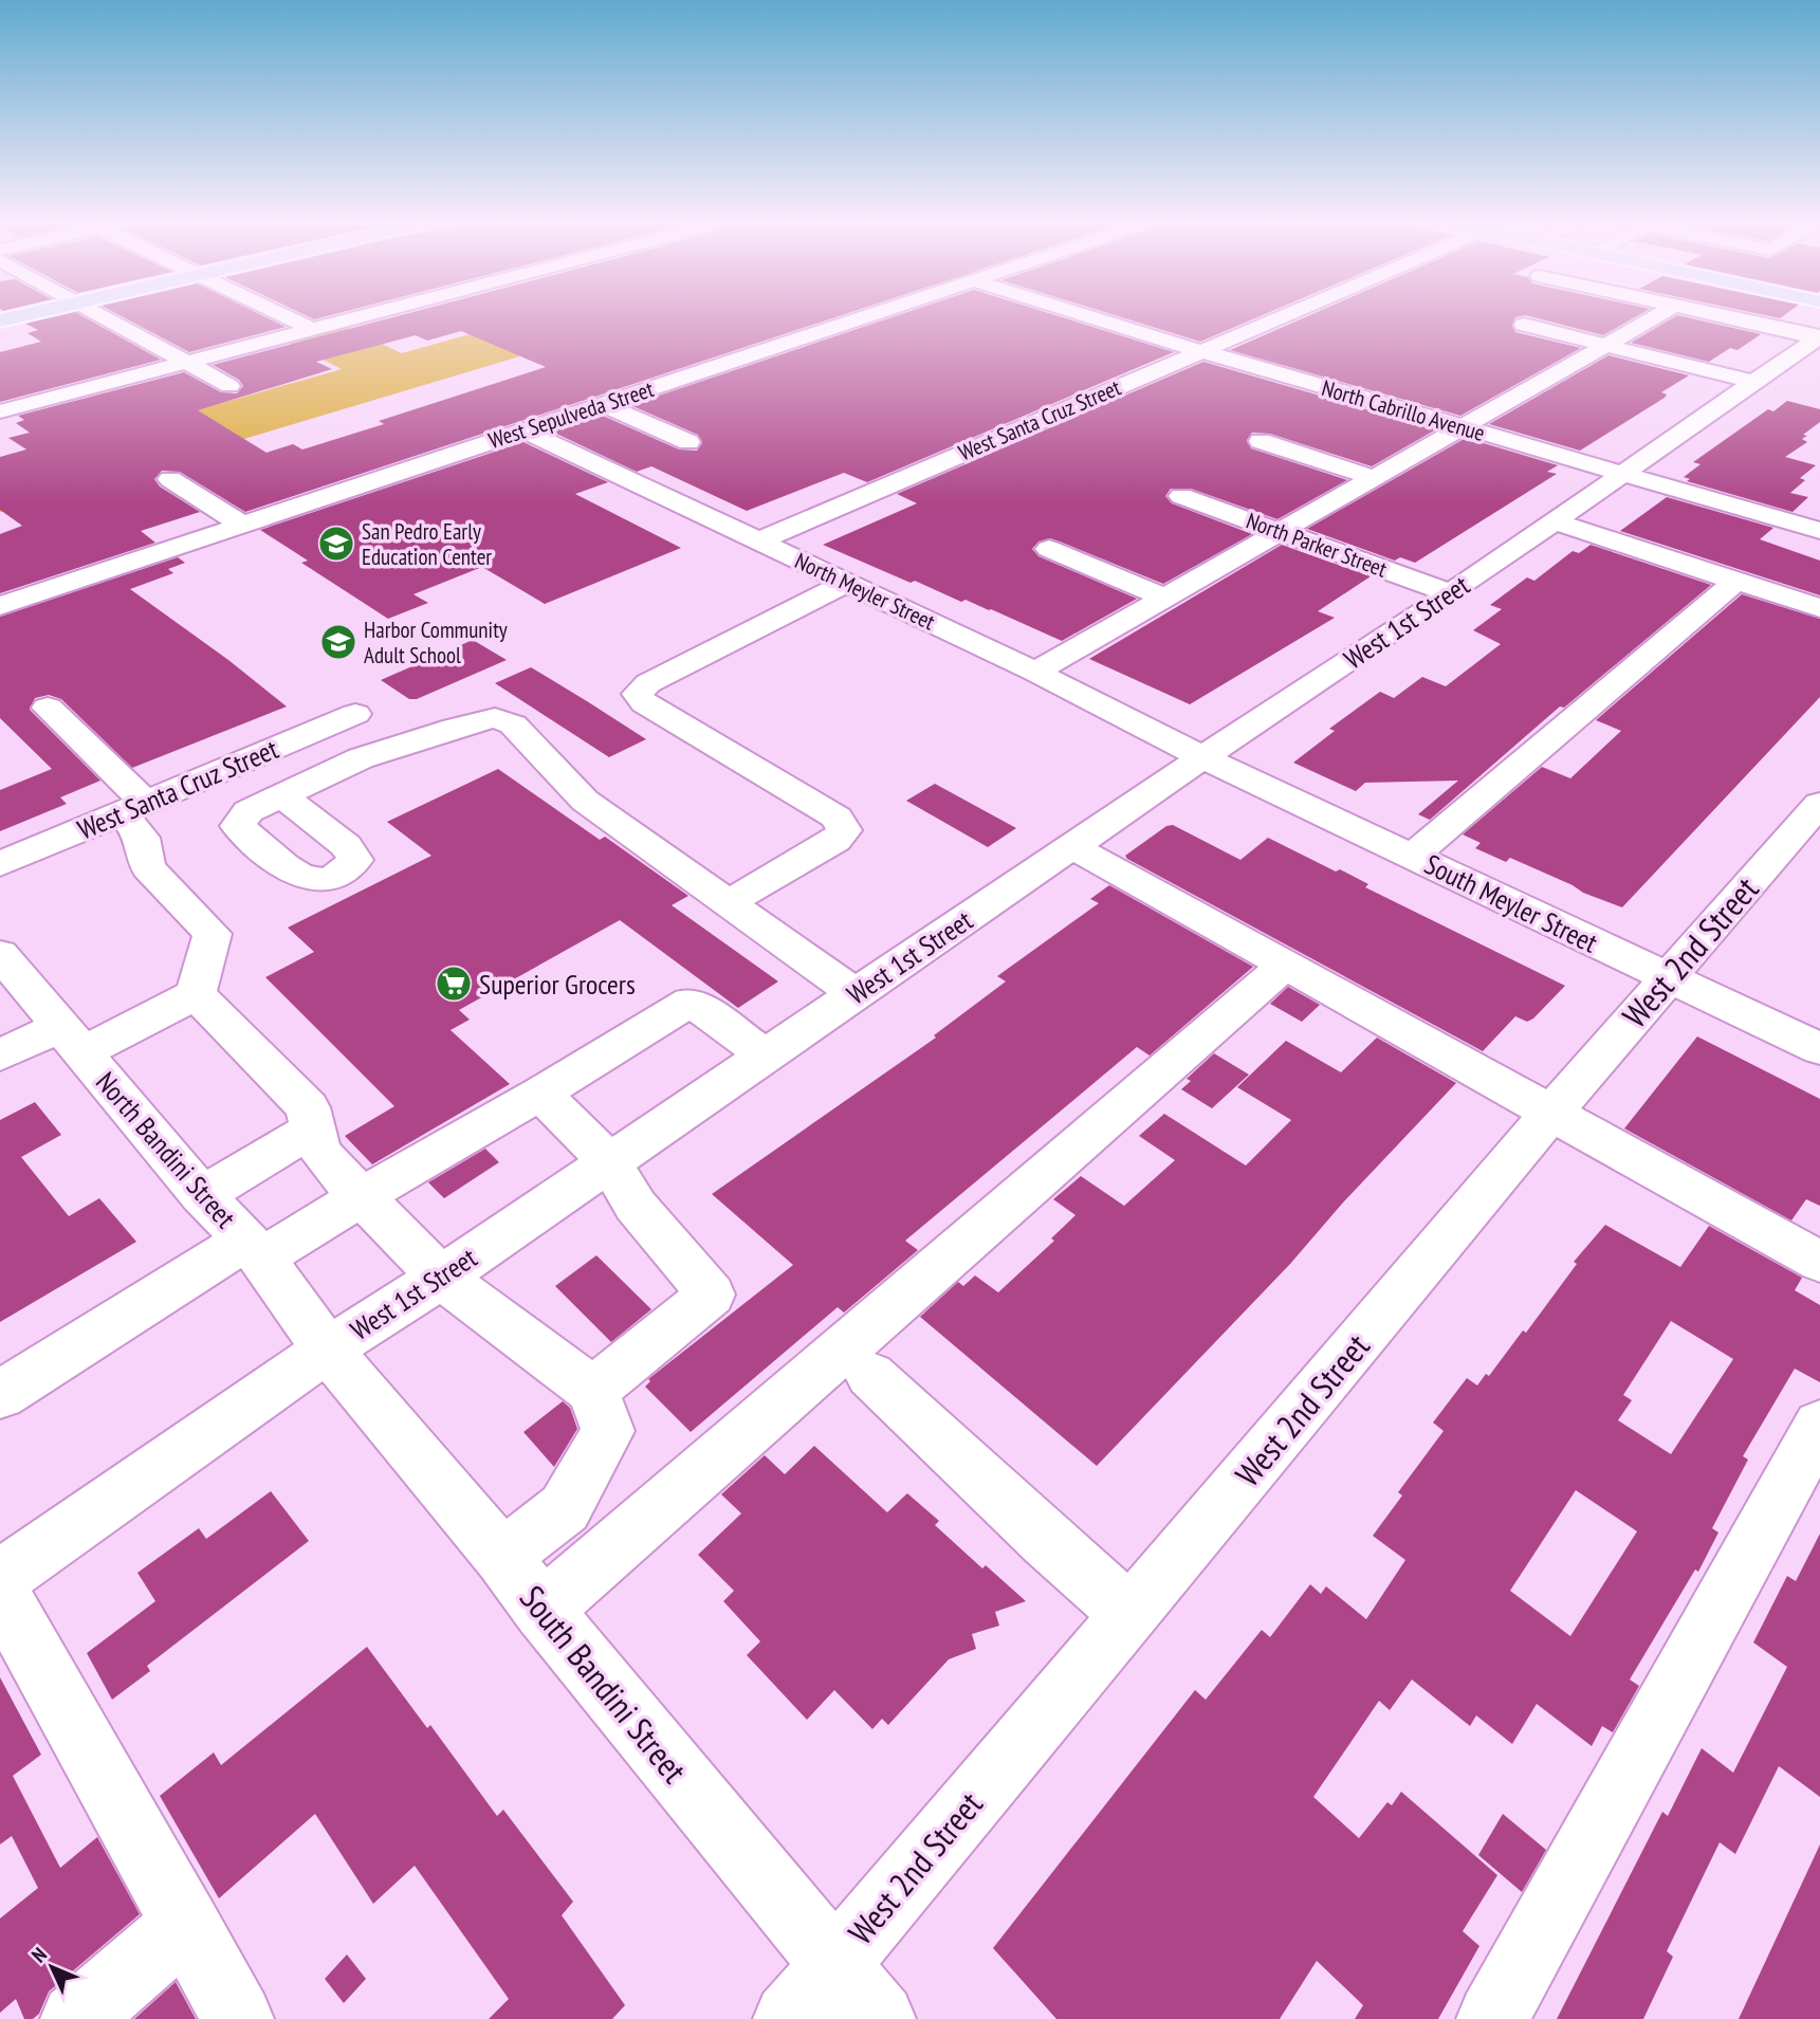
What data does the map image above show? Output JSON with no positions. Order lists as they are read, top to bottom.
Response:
{
  "streets": {
    "street": [
      "North Cabrillo Avenue",
      "West Sepulveda Street",
      "West Santa Cruz Street",
      "North Parker Street",
      "North Meyler Street",
      "West 1st Street",
      "South Meyler Street",
      "West 2nd Street",
      "North Bandini Street",
      "South Bandini Street"
    ]
  },
  "crossings": [
    ["North Cabrillo Avenue", "West Santa Cruz Street"],
    ["North Cabrillo Avenue", "West 1st Street"],
    ["West Sepulveda Street", "North Meyler Street"],
    ["West Santa Cruz Street", "North Meyler Street"],
    ["North Parker Street", "West 1st Street"],
    ["North Meyler Street", "West 1st Street"],
    ["North Meyler Street", "South Meyler Street"],
    ["West 1st Street", "South Meyler Street"],
    ["West 1st Street", "North Bandini Street"],
    ["West 1st Street", "South Bandini Street"],
    ["South Meyler Street", "West 2nd Street"],
    ["West 2nd Street", "South Bandini Street"],
    ["North Bandini Street", "South Bandini Street"]
  ],
  "places": {
    "school or university": ["San Pedro Early Education Center", "Harbor Community Adult School"],
    "supermarket": ["Superior Grocers"]
  },
  "north": "top left"
}
